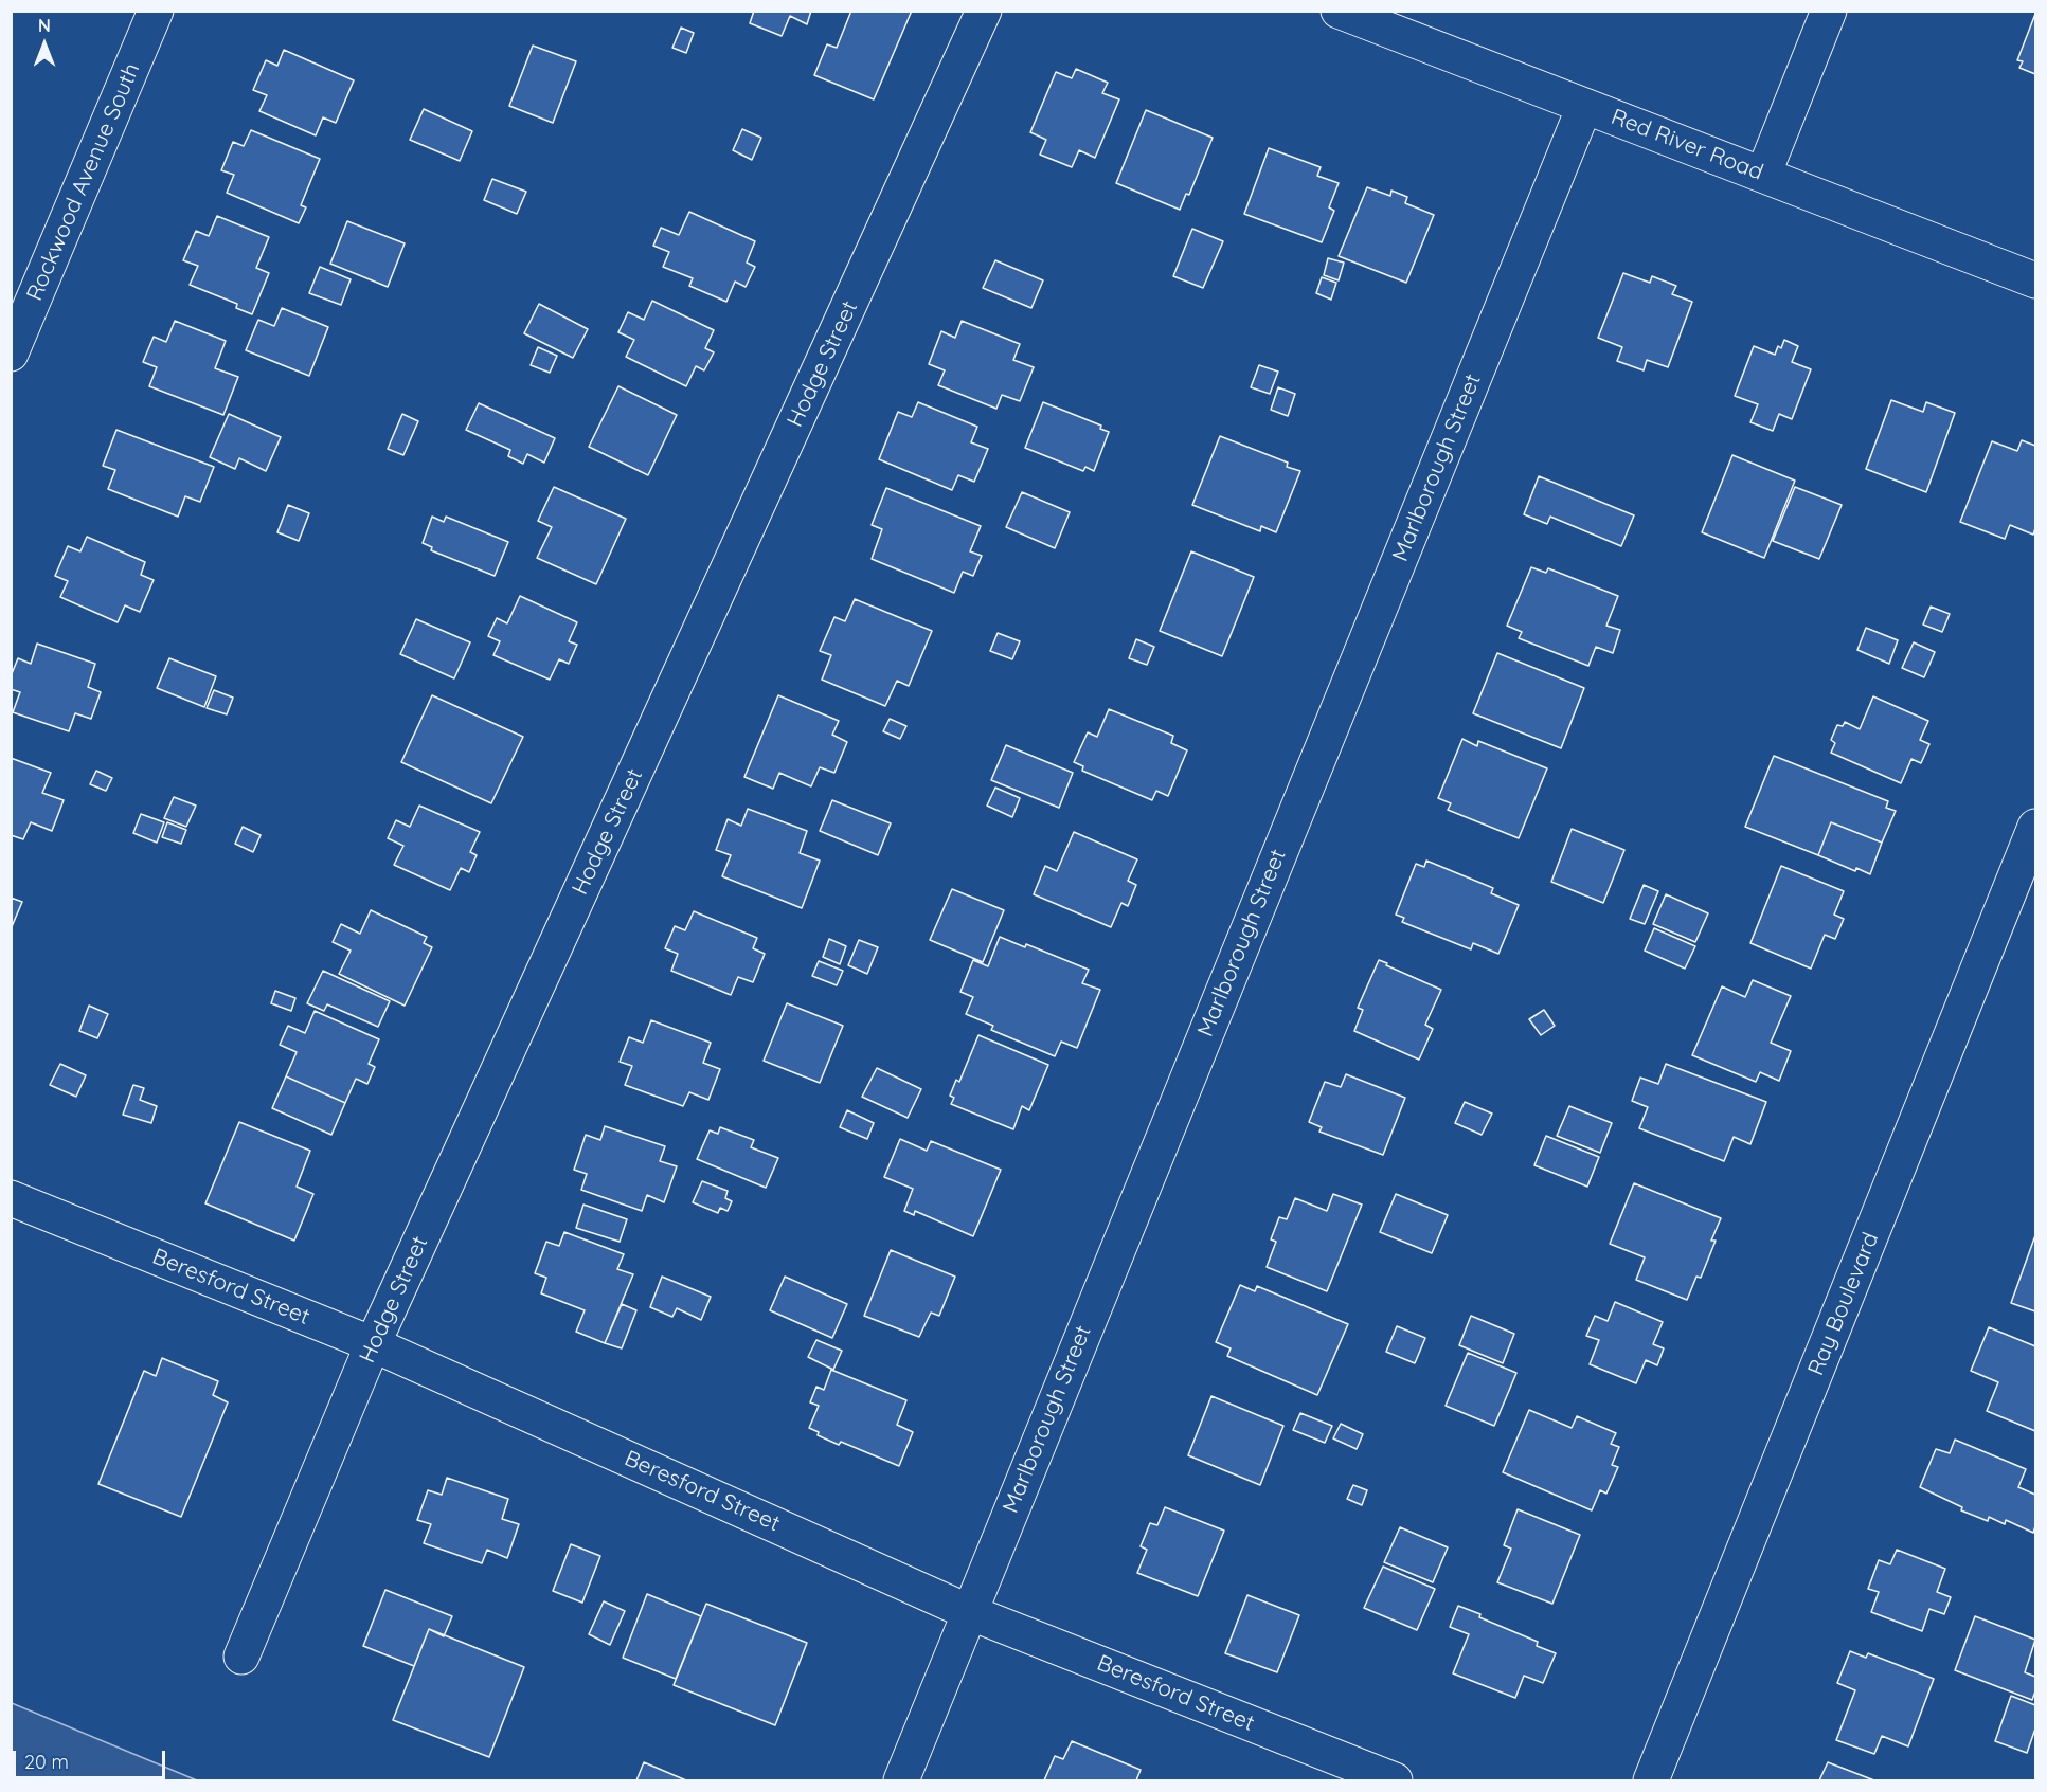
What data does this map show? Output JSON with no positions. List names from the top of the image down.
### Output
{
  "streets": {
    "street": [
      "Red River Road",
      "Rockwood Avenue South",
      "Hodge Street",
      "Marlborough Street",
      "Beresford Street",
      "Ray Boulevard"
    ]
  },
  "crossings": [
    ["Red River Road", "Marlborough Street"],
    ["Hodge Street", "Beresford Street"],
    ["Marlborough Street", "Beresford Street"]
  ],
  "scale_bar": "20 m",
  "north": "top"
}
